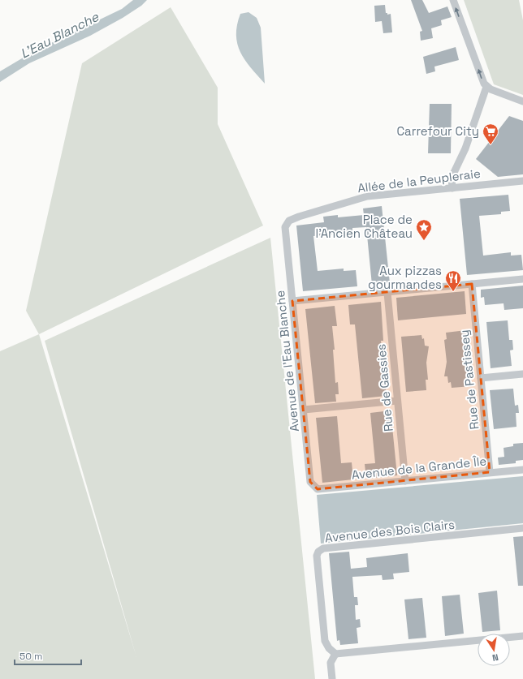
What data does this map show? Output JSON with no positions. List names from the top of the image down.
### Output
{
  "streets": {
    "street": [
      "Allée de la Peupleraie",
      "Avenue de l'Eau Blanche",
      "Rue de Pastissey",
      "Rue de Gassies",
      "Avenue de la Grande Île",
      "Avenue des Bois Clairs"
    ]
  },
  "crossings": [
    ["Allée de la Peupleraie", "Avenue de l'Eau Blanche"],
    ["Avenue de l'Eau Blanche", "Avenue de la Grande Île"],
    ["Rue de Pastissey", "Avenue de la Grande Île"],
    ["Rue de Gassies", "Avenue de la Grande Île"]
  ],
  "water": ["L'Eau Blanche"],
  "places": {
    "supermarket": ["Carrefour City"],
    "place": ["Place de l'Ancien Château"],
    "restaurant": ["Aux pizzas gourmandes"]
  },
  "scale_bar": "50 m",
  "north": "bottom"
}
